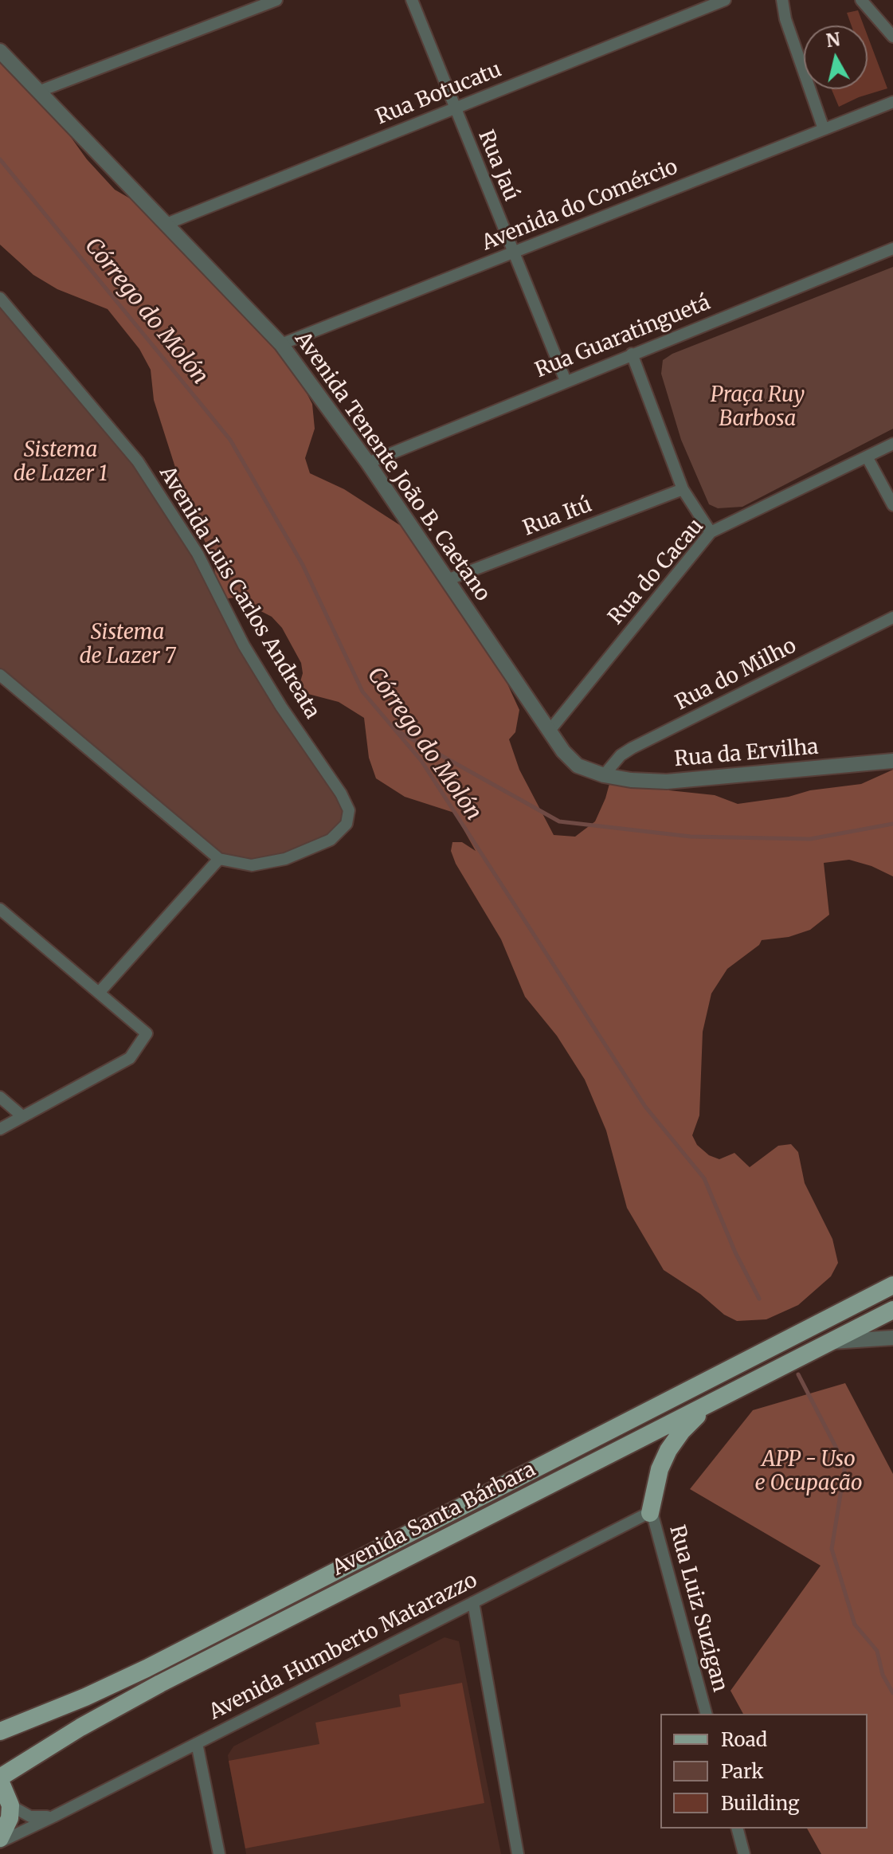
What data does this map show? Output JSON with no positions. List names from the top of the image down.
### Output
{
  "streets": {
    "main road": ["Avenida Santa Bárbara"],
    "street": [
      "Rua Botucatu",
      "Rua Jaú",
      "Avenida do Comércio",
      "Rua Guaratinguetá",
      "Avenida Tenente João B. Caetano",
      "Rua Itú",
      "Rua do Cacau",
      "Avenida Luis Carlos Andreata",
      "Rua do Milho",
      "Rua da Ervilha",
      "Rua Luiz Suzigan",
      "Avenida Humberto Matarazzo"
    ]
  },
  "crossings": [
    ["Rua Botucatu", "Rua Jaú"],
    ["Rua Botucatu", "Avenida Tenente João B. Caetano"],
    ["Rua Jaú", "Avenida do Comércio"],
    ["Rua Jaú", "Rua Guaratinguetá"],
    ["Avenida do Comércio", "Avenida Tenente João B. Caetano"],
    ["Rua Guaratinguetá", "Avenida Tenente João B. Caetano"],
    ["Avenida Tenente João B. Caetano", "Rua Itú"],
    ["Avenida Tenente João B. Caetano", "Rua do Cacau"],
    ["Avenida Tenente João B. Caetano", "Rua do Milho"],
    ["Avenida Tenente João B. Caetano", "Rua da Ervilha"],
    ["Rua do Milho", "Rua da Ervilha"],
    ["Rua Luiz Suzigan", "Avenida Humberto Matarazzo"]
  ],
  "water": ["Córrego do Molón"],
  "parks": [
    "Praça Ruy Barbosa",
    "Sistema de Lazer 1",
    "Sistema de Lazer 7",
    "APP - Uso e Ocupação"
  ],
  "legend": ["Road", "Park", "Building"],
  "north": "top"
}
